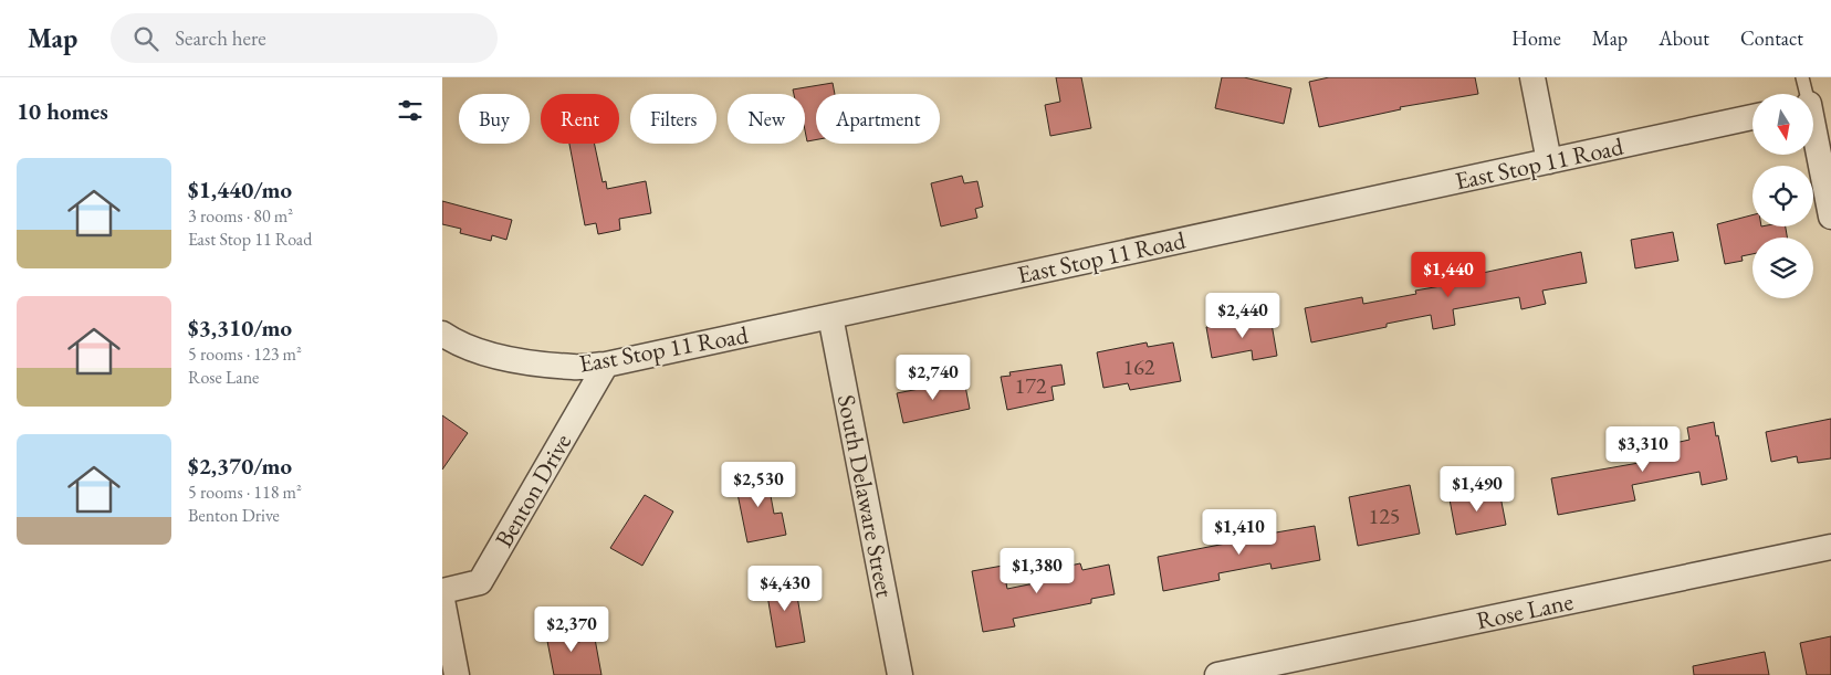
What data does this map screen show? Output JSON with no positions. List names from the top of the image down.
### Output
{
  "streets": {
    "street": [
      "East Stop 11 Road",
      "Benton Drive",
      "South Delaware Street",
      "Rose Lane"
    ]
  },
  "crossings": [
    ["East Stop 11 Road", "Benton Drive"],
    ["East Stop 11 Road", "South Delaware Street"]
  ],
  "house_numbers": ["162", "172", "125"],
  "north": "bottom",
  "page": {
    "header": "Map",
    "search": "Search here",
    "nav": [
      "Home",
      "Map",
      "About",
      "Contact"
    ],
    "heading": "10 homes",
    "chip": [
      "Buy",
      "Rent",
      "Filters",
      "New",
      "Apartment"
    ],
    "list": [
      {
        "name": "$1,440/mo",
        "note": "3 rooms · 80 m² · East Stop 11 Road"
      },
      {
        "name": "$3,310/mo",
        "note": "5 rooms · 123 m² · Rose Lane"
      },
      {
        "name": "$2,370/mo",
        "note": "5 rooms · 118 m² · Benton Drive"
      }
    ],
    "price": [
      "$1,440",
      "$2,440",
      "$2,740",
      "$3,310",
      "$2,530",
      "$1,490",
      "$1,410",
      "$1,380",
      "$4,430",
      "$2,370"
    ]
  }
}
